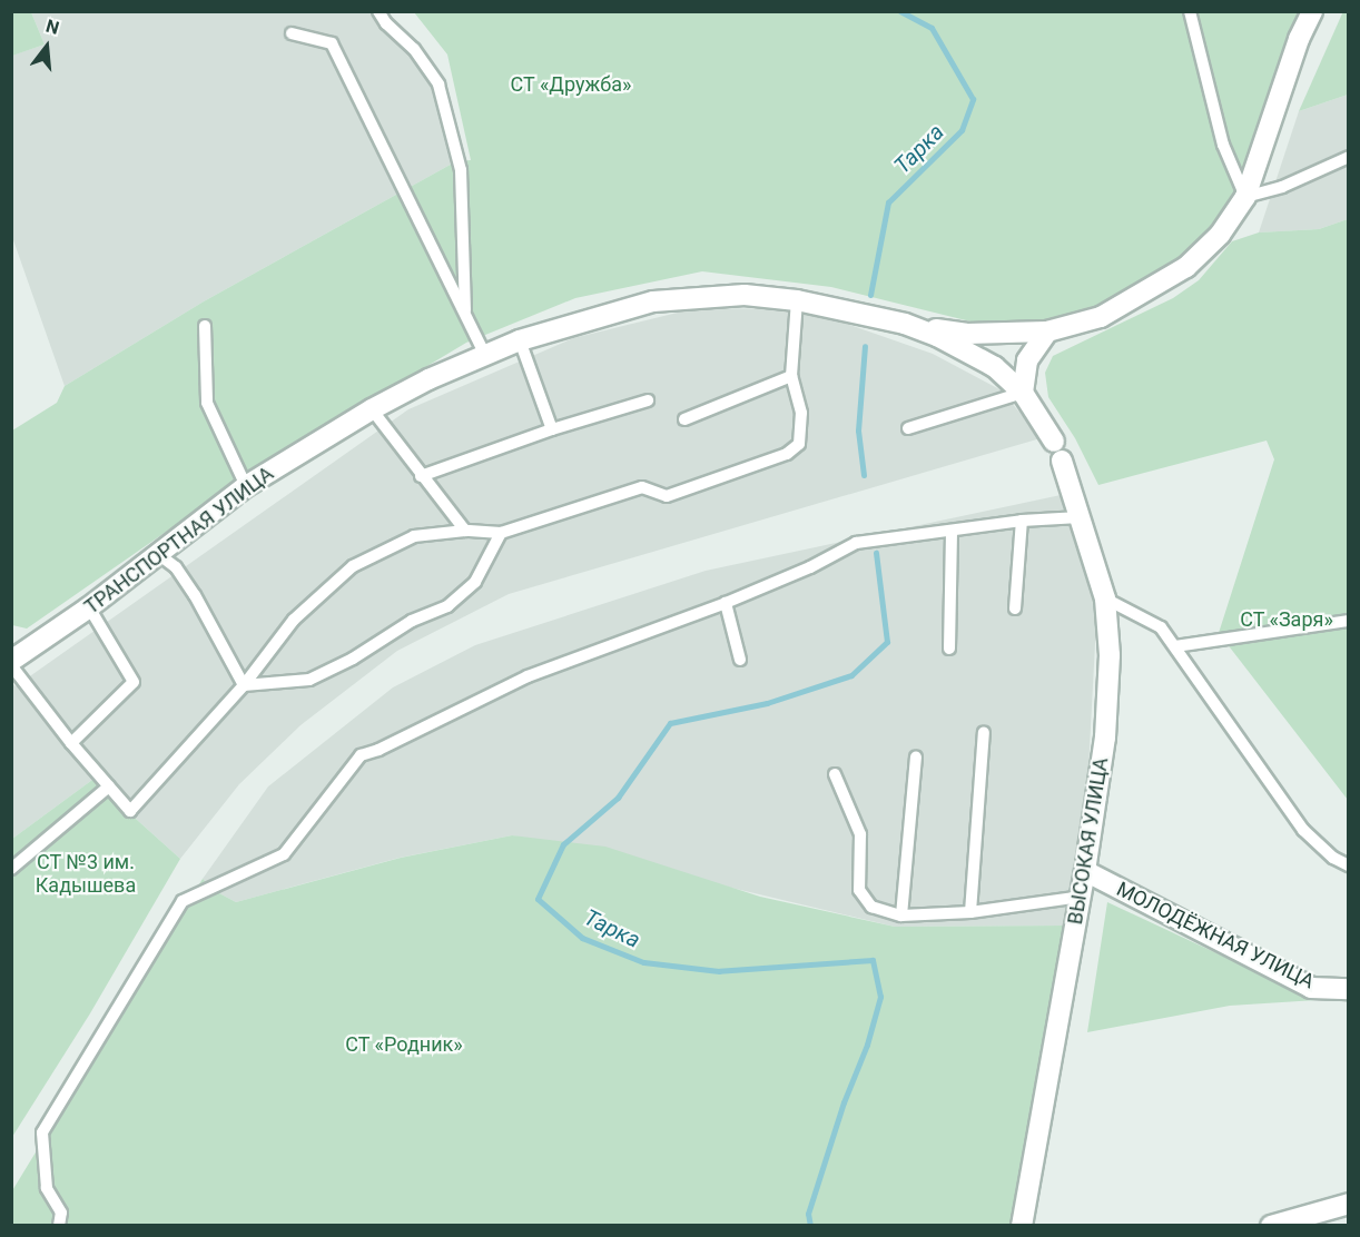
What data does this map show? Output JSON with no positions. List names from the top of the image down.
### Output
{
  "streets": {
    "street": ["ТРАНСПОРТНАЯ УЛИЦА", "ВЫСОКАЯ УЛИЦА", "МОЛОДЁЖНАЯ УЛИЦА"]
  },
  "crossings": [
    ["ТРАНСПОРТНАЯ УЛИЦА", "ВЫСОКАЯ УЛИЦА"],
    ["ВЫСОКАЯ УЛИЦА", "МОЛОДЁЖНАЯ УЛИЦА"]
  ],
  "water": ["Тарка"],
  "parks": [
    "СТ «Дружба»",
    "СТ «Заря»",
    "СТ №3 им. Кадышева",
    "СТ «Родник»"
  ],
  "north": "top"
}
